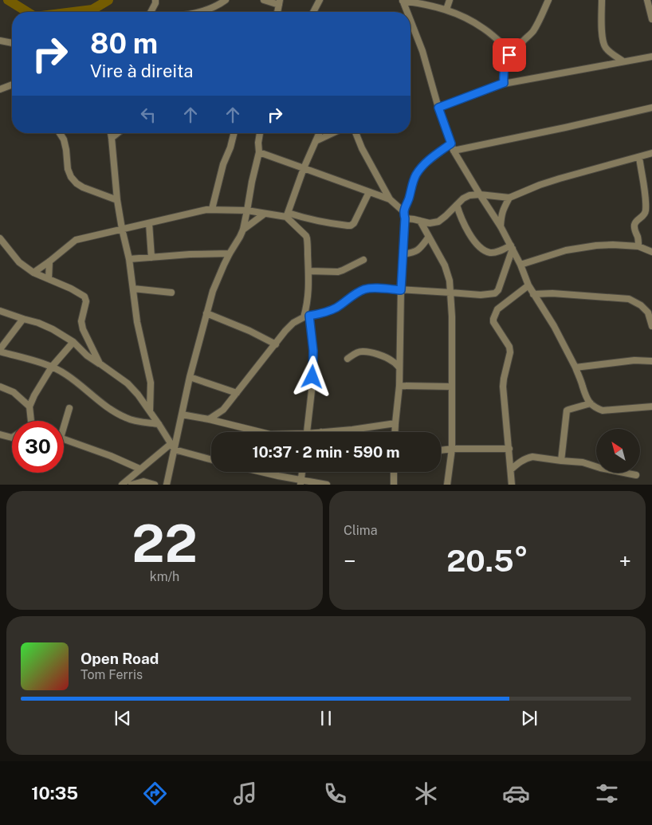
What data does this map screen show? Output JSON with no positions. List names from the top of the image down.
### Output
{
  "north": "top left",
  "page": {
    "turn": ["80 m", "Vire à direita"],
    "limit": "30",
    "trip": "10:37 · 2 min · 590 m",
    "tile": [
      ["22", "km/h"],
      "Clima"
    ],
    "heat": ["−", "20.5°", "+"],
    "song": ["Open Road", "Tom Ferris"],
    "tabs": "10:35"
  }
}
